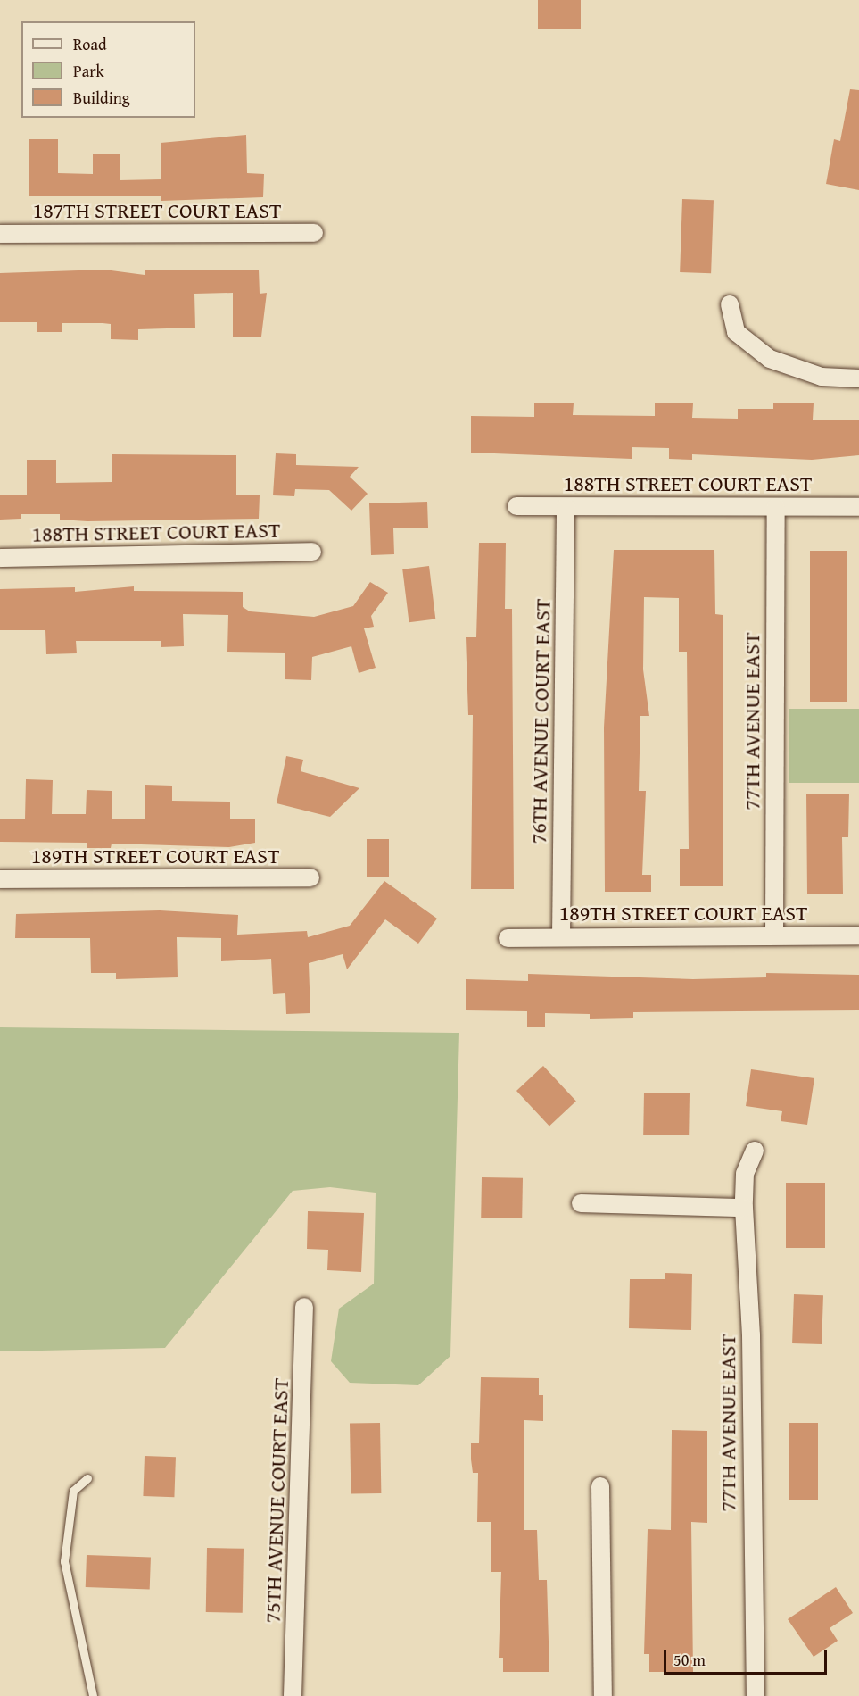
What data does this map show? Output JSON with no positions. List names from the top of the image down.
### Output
{
  "streets": {
    "street": [
      "187TH STREET COURT EAST",
      "188TH STREET COURT EAST",
      "76TH AVENUE COURT EAST",
      "77TH AVENUE EAST",
      "189TH STREET COURT EAST",
      "75TH AVENUE COURT EAST"
    ]
  },
  "crossings": [
    ["188TH STREET COURT EAST", "76TH AVENUE COURT EAST"],
    ["188TH STREET COURT EAST", "77TH AVENUE EAST"],
    ["76TH AVENUE COURT EAST", "189TH STREET COURT EAST"],
    ["77TH AVENUE EAST", "189TH STREET COURT EAST"]
  ],
  "legend": ["Road", "Park", "Building"],
  "scale_bar": "50 m"
}
